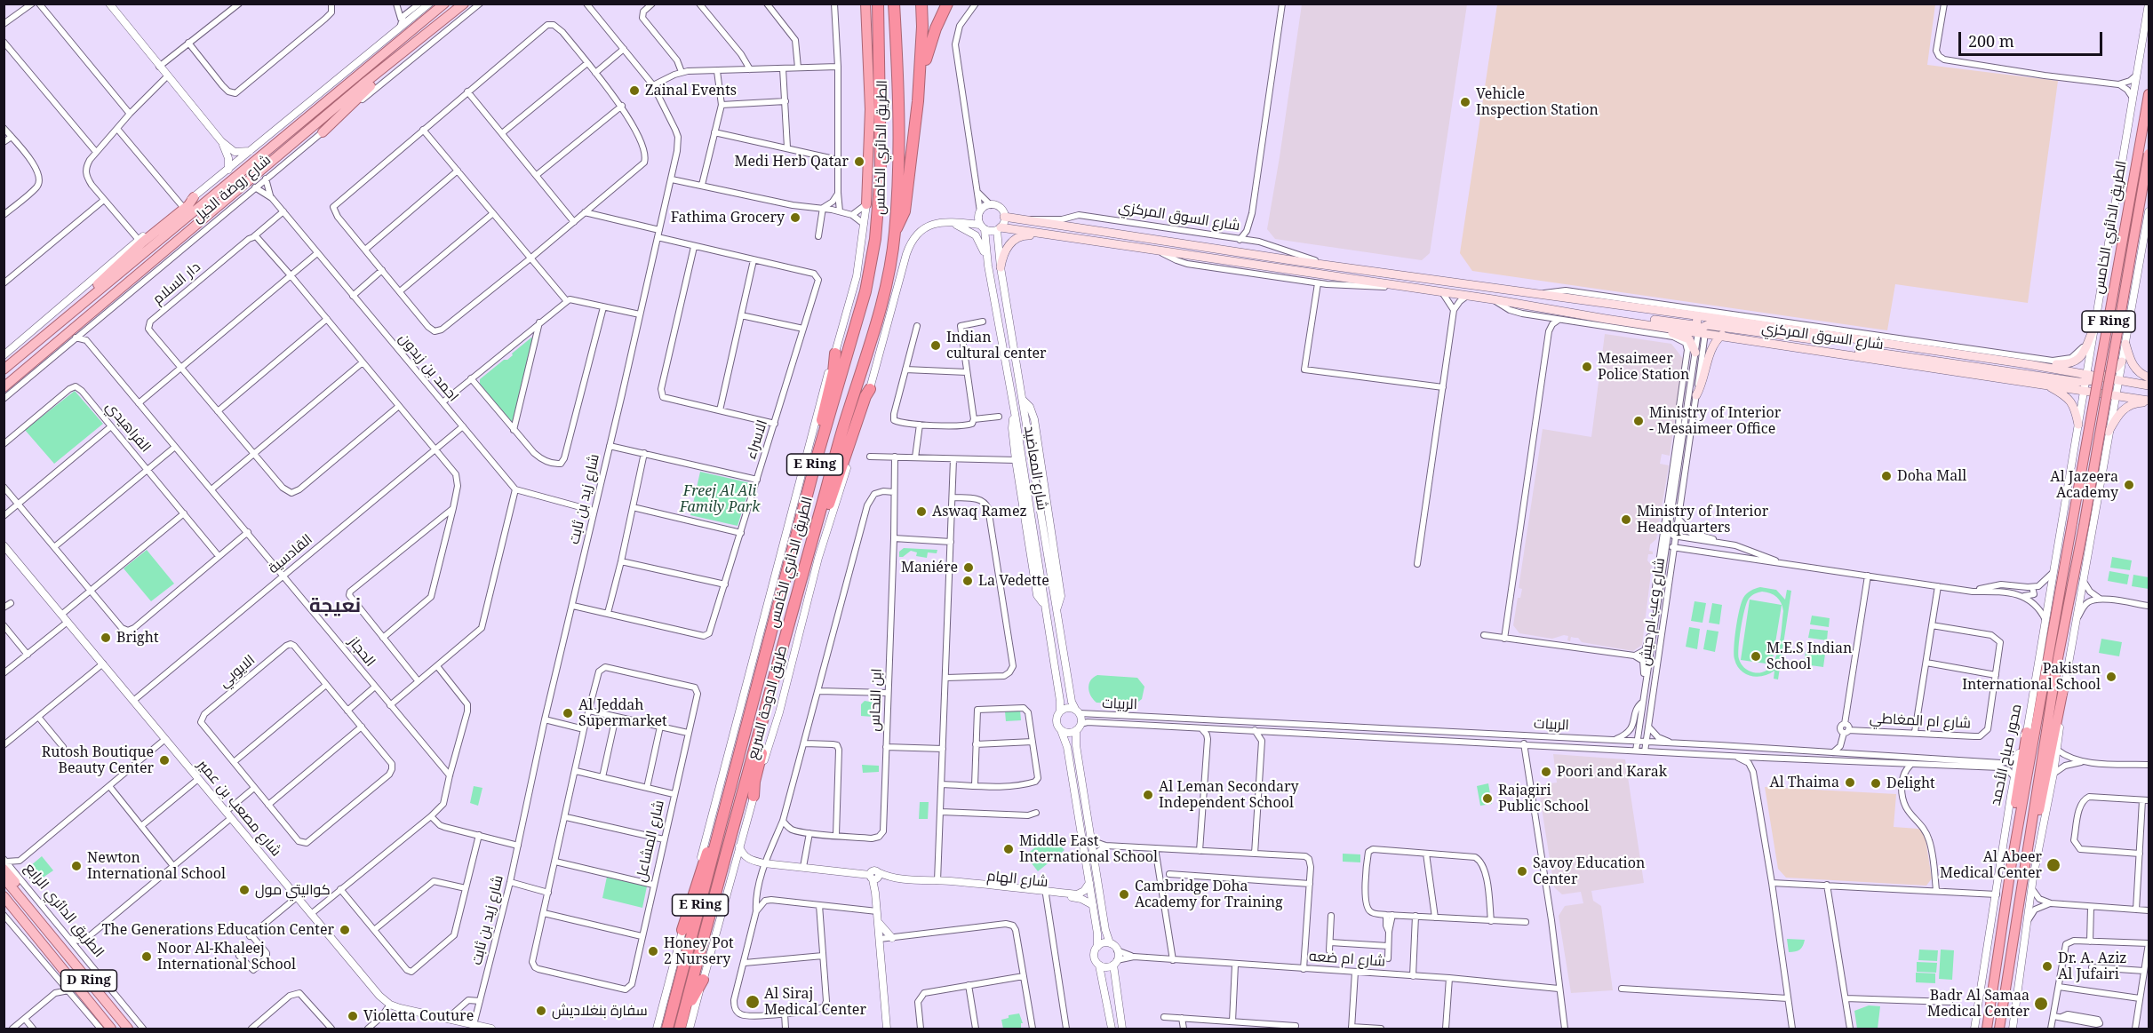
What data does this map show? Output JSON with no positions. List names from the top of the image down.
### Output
{
  "streets": {
    "highway": [
      "الطريق الدائري الخامس",
      "F Ring",
      "E Ring",
      "محور صباح الأحمد"
    ],
    "main road": [
      "شارع روضة الخيل",
      "شارع السوق المركزي",
      "الطريق الدائري الرابع",
      "D Ring"
    ],
    "street": [
      "دار السلام",
      "احمد بن زيدون",
      "الفراهيدي",
      "الاسراء",
      "شارع المعاضيد",
      "شارع زيد بن ثابت",
      "القادسية",
      "شارع وعب ام حيش",
      "الحجاز",
      "الايوبي",
      "ابن النحاس",
      "طريق الدوحة السريع",
      "الربيات",
      "شارع ام المغاطي",
      "شارع مصعب بن عمير",
      "شارع المشاعل",
      "شارع الهام",
      "شارع ام ضعه"
    ]
  },
  "crossings": [
    ["الطريق الدائري الخامس", "شارع السوق المركزي"],
    ["الطريق الدائري الخامس", "محور صباح الأحمد"],
    ["شارع روضة الخيل", "احمد بن زيدون"],
    ["شارع السوق المركزي", "شارع المعاضيد"],
    ["شارع السوق المركزي", "شارع وعب ام حيش"],
    ["شارع السوق المركزي", "طريق الدوحة السريع"],
    ["احمد بن زيدون", "القادسية"],
    ["الاسراء", "شارع زيد بن ثابت"],
    ["شارع المعاضيد", "طريق الدوحة السريع"],
    ["شارع المعاضيد", "الربيات"],
    ["شارع زيد بن ثابت", "شارع مصعب بن عمير"],
    ["القادسية", "الحجاز"],
    ["القادسية", "شارع مصعب بن عمير"],
    ["شارع وعب ام حيش", "الربيات"],
    ["الربيات", "محور صباح الأحمد"]
  ],
  "districts": ["نعيجة"],
  "parks": ["Freej Al Ali Family Park"],
  "places": [
    "Zainal Events",
    "Vehicle Inspection Station",
    "Medi Herb Qatar",
    "Fathima Grocery",
    "Indian cultural center",
    "Mesaimeer Police Station",
    "Ministry of Interior - Mesaimeer Office",
    "Doha Mall",
    "Al Jazeera Academy",
    "Aswaq Ramez",
    "Ministry of Interior Headquarters",
    "Maniére",
    "La Vedette",
    "Bright",
    "M.E.S Indian School",
    "Pakistan International School",
    "Al Jeddah Supermarket",
    "Rutosh Boutique Beauty Center",
    "Poori and Karak",
    "Al Thaima",
    "Delight",
    "Al Leman Secondary Independent School",
    "Rajagiri Public School",
    "Middle East International School",
    "Al Abeer Medical Center",
    "Newton International School",
    "Savoy Education Center",
    "كواليتي مول",
    "Cambridge Doha Academy for Training",
    "The Generations Education Center",
    "Honey Pot 2 Nursery",
    "Noor Al-Khaleej International School",
    "Dr. A. Aziz Al Jufairi",
    "Al Siraj Medical Center",
    "Badr Al Samaa Medical Center",
    "سفارة بنغلاديش",
    "Violetta Couture"
  ],
  "scale_bar": "200 m"
}
